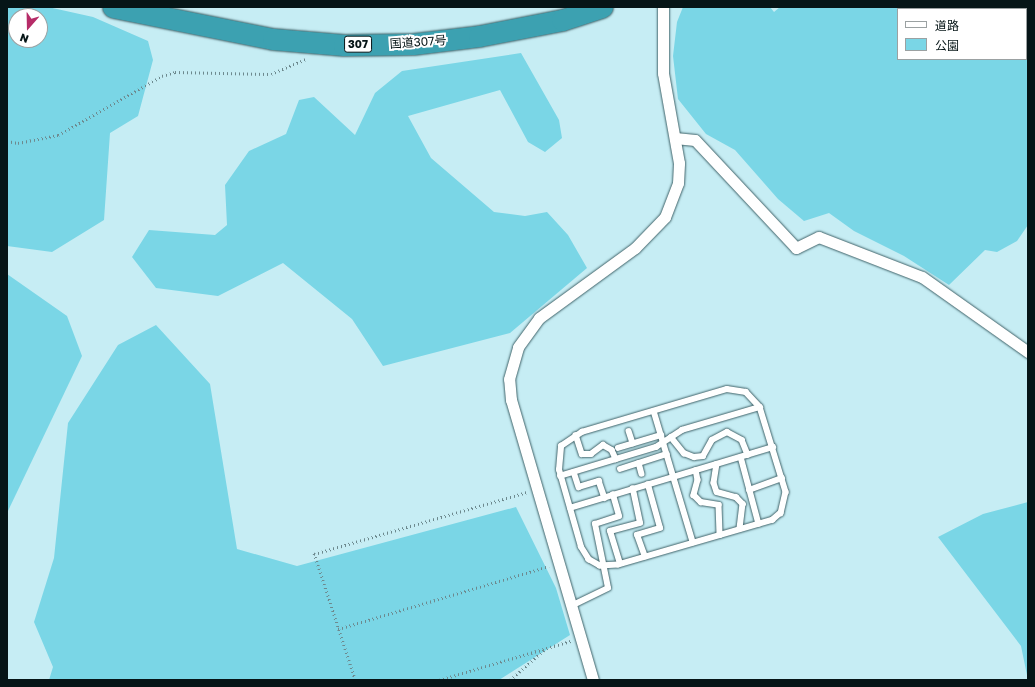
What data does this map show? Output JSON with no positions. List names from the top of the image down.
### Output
{
  "streets": {
    "highway": ["国道307号", "307"]
  },
  "legend": ["道路", "公園"],
  "north": "bottom"
}
